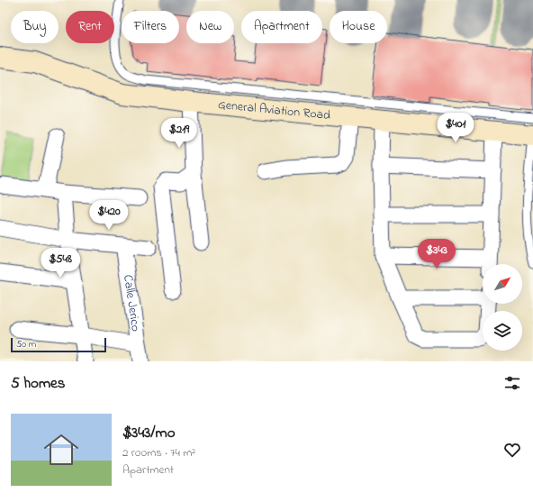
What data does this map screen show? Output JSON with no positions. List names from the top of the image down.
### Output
{
  "streets": {
    "main road": ["General Aviation Road"],
    "street": ["Calle Jerico"]
  },
  "scale_bar": "50 m",
  "north": "top right",
  "page": {
    "chip": [
      "Buy",
      "Rent",
      "Filters",
      "New",
      "Apartment",
      "House"
    ],
    "price": [
      "$401",
      "$219",
      "$420",
      "$343",
      "$548"
    ],
    "scale": "50 m",
    "heading": "5 homes",
    "list": [
      {
        "name": "$343/mo",
        "note": "2 rooms · 74 m² · Apartment"
      }
    ]
  }
}
